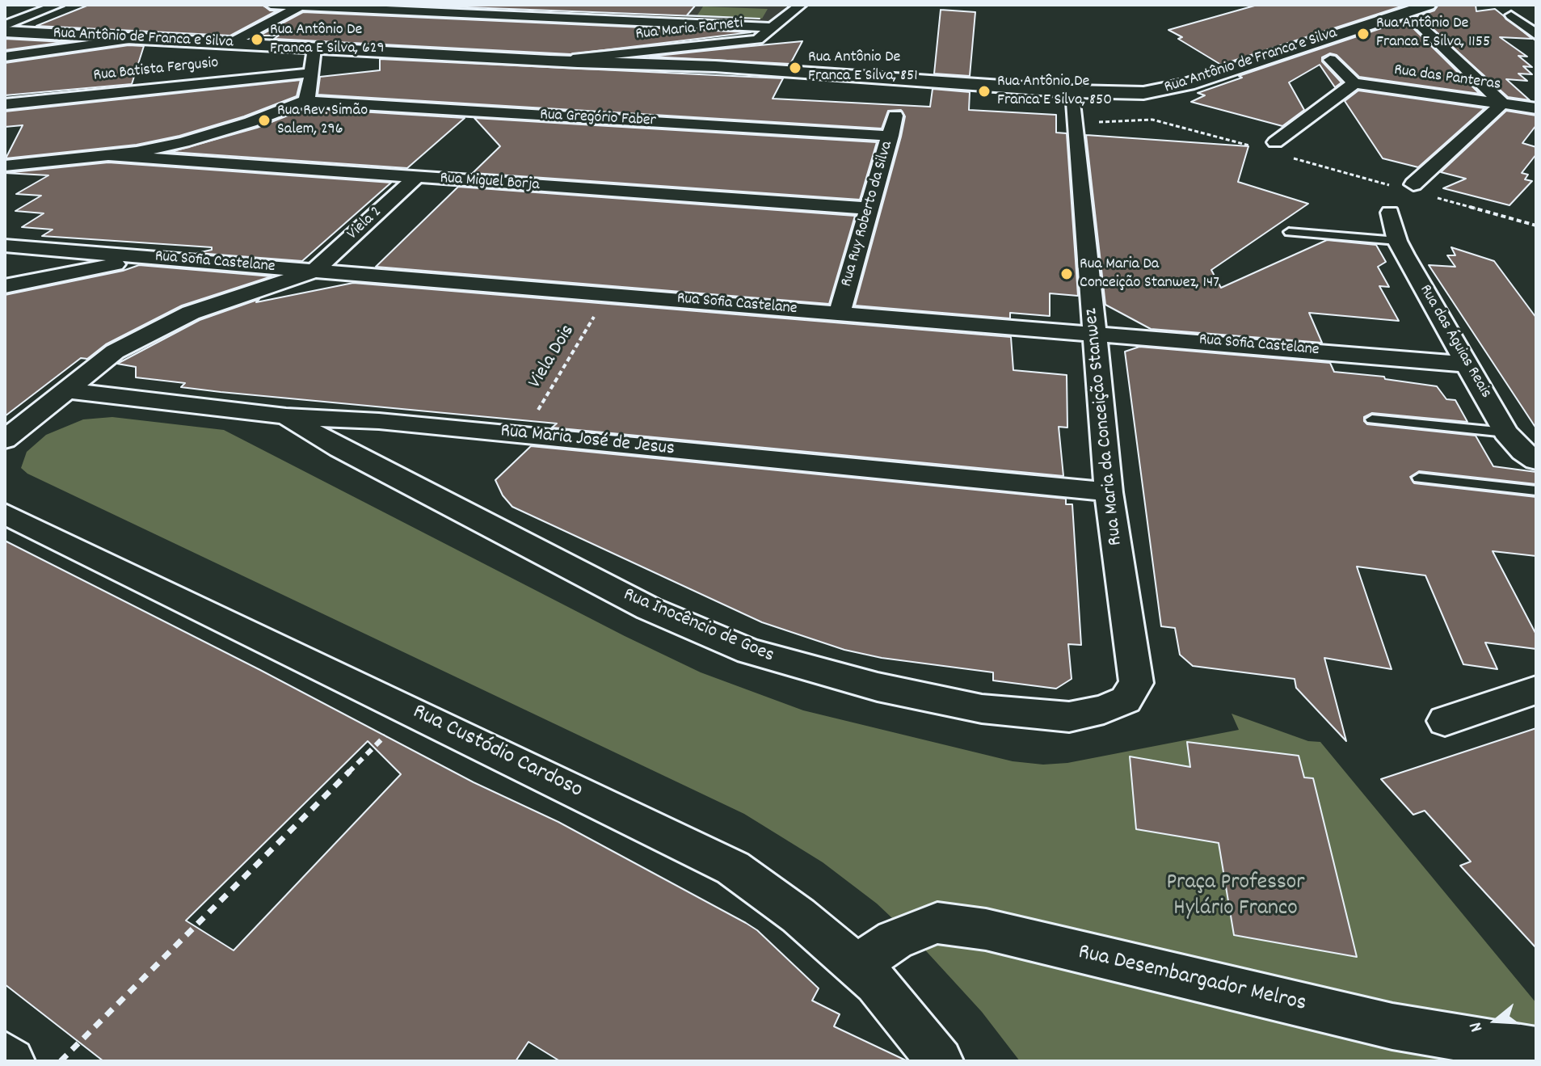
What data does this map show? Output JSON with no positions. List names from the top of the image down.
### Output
{
  "streets": {
    "main road": ["Rua Antônio de Franca e Silva"],
    "street": [
      "Rua Maria Farneti",
      "Rua Batista Fergusio",
      "Rua das Panteras",
      "Rua Gregório Faber",
      "Rua Miguel Borja",
      "Rua Ruy Roberto da Silva",
      "Viela 2",
      "Rua Sofia Castelane",
      "Rua das Águias Reais",
      "Rua Maria da Conceição Stanwez",
      "Rua Maria José de Jesus",
      "Rua Inocêncio de Goes",
      "Rua Custódio Cardoso",
      "Rua Desembargador Melros"
    ],
    "path": ["Viela Dois"]
  },
  "crossings": [
    ["Rua Maria Farneti", "Rua Antônio de Franca e Silva"],
    ["Rua Antônio de Franca e Silva", "Rua Maria da Conceição Stanwez"],
    ["Rua Gregório Faber", "Rua Ruy Roberto da Silva"],
    ["Rua Miguel Borja", "Rua Ruy Roberto da Silva"],
    ["Rua Miguel Borja", "Viela 2"],
    ["Rua Ruy Roberto da Silva", "Rua Sofia Castelane"],
    ["Viela 2", "Rua Sofia Castelane"],
    ["Rua Sofia Castelane", "Rua das Águias Reais"],
    ["Rua Sofia Castelane", "Viela Dois"],
    ["Rua Sofia Castelane", "Rua Maria da Conceição Stanwez"],
    ["Viela Dois", "Rua Maria José de Jesus"],
    ["Rua Maria da Conceição Stanwez", "Rua Maria José de Jesus"],
    ["Rua Maria da Conceição Stanwez", "Rua Inocêncio de Goes"],
    ["Rua Maria José de Jesus", "Rua Inocêncio de Goes"],
    ["Rua Custódio Cardoso", "Rua Desembargador Melros"]
  ],
  "parks": ["Praça Professor Hylário Franco"],
  "places": [
    "Rua Antônio De Franca E Silva, 1155",
    "Rua Antônio De Franca E Silva, 629",
    "Rua Antônio De Franca E Silva, 851",
    "Rua Antônio De Franca E Silva, 850",
    "Rua Rev. Simão Salem, 296",
    "Rua Maria Da Conceição Stanwez, 147"
  ],
  "north": "left"
}
